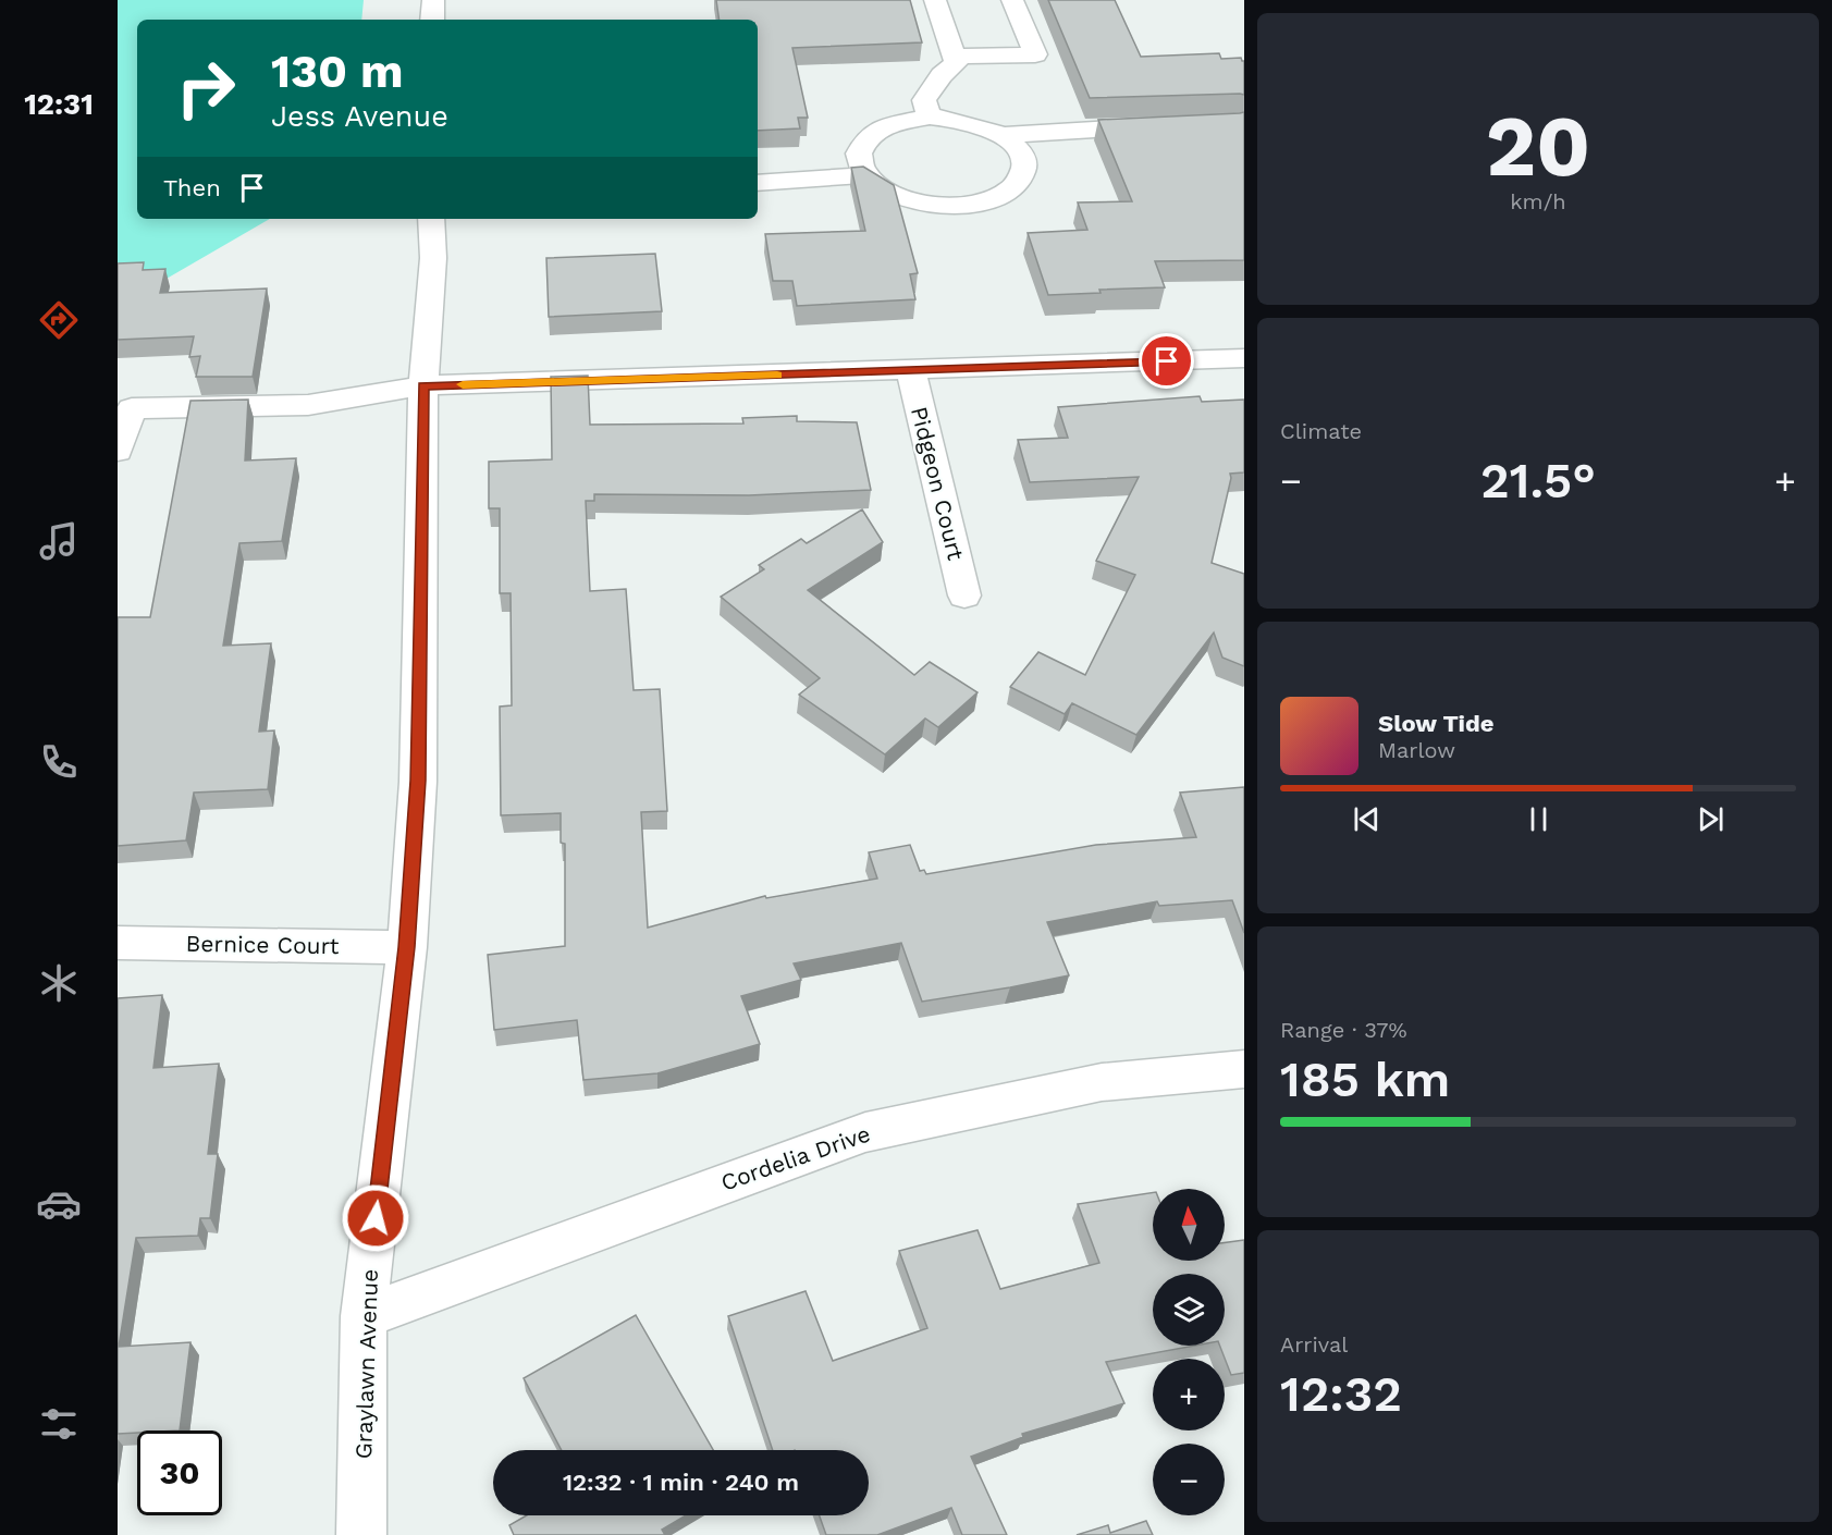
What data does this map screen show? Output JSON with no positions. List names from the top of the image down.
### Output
{
  "streets": {
    "street": [
      "Pidgeon Court",
      "Bernice Court",
      "Cordelia Drive",
      "Graylawn Avenue"
    ]
  },
  "crossings": [
    ["Bernice Court", "Graylawn Avenue"],
    ["Cordelia Drive", "Graylawn Avenue"]
  ],
  "north": "top",
  "page": {
    "tabs": "12:31",
    "tile": [
      ["20", "km/h"],
      "Climate",
      ["Range · 37%", "185 km"],
      ["Arrival", "12:32"]
    ],
    "turn": ["130 m", "Jess Avenue"],
    "then": "Then",
    "heat": ["−", "21.5°", "+"],
    "song": ["Slow Tide", "Marlow"],
    "map_buttons": ["+", "−"],
    "limit": "30",
    "trip": "12:32 · 1 min · 240 m"
  }
}
